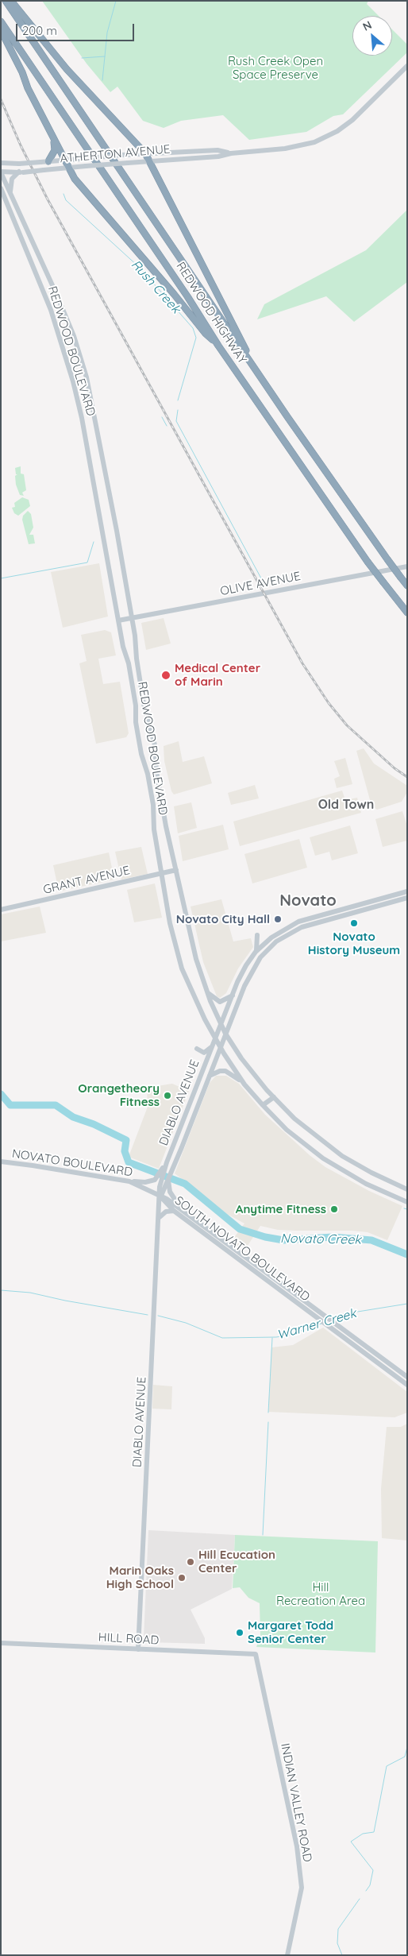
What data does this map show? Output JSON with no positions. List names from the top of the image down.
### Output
{
  "streets": {
    "highway": ["REDWOOD HIGHWAY"],
    "main road": [
      "ATHERTON AVENUE",
      "REDWOOD BOULEVARD",
      "OLIVE AVENUE",
      "GRANT AVENUE",
      "DIABLO AVENUE",
      "NOVATO BOULEVARD",
      "SOUTH NOVATO BOULEVARD",
      "HILL ROAD",
      "INDIAN VALLEY ROAD"
    ]
  },
  "crossings": [
    ["ATHERTON AVENUE", "REDWOOD BOULEVARD"],
    ["REDWOOD BOULEVARD", "OLIVE AVENUE"],
    ["REDWOOD BOULEVARD", "GRANT AVENUE"],
    ["REDWOOD BOULEVARD", "DIABLO AVENUE"],
    ["DIABLO AVENUE", "NOVATO BOULEVARD"],
    ["DIABLO AVENUE", "SOUTH NOVATO BOULEVARD"],
    ["DIABLO AVENUE", "HILL ROAD"],
    ["NOVATO BOULEVARD", "SOUTH NOVATO BOULEVARD"],
    ["HILL ROAD", "INDIAN VALLEY ROAD"]
  ],
  "districts": ["Old Town", "Novato"],
  "water": ["Rush Creek", "Novato Creek", "Warner Creek"],
  "parks": ["Rush Creek Open Space Preserve", "Hill Recreation Area"],
  "places": [
    "Medical Center of Marin",
    "Novato City Hall",
    "Novato History Museum",
    "Orangetheory Fitness",
    "Anytime Fitness",
    "Hill Ecucation Center",
    "Marin Oaks High School",
    "Margaret Todd Senior Center"
  ],
  "scale_bar": "200 m",
  "north": "top left"
}
